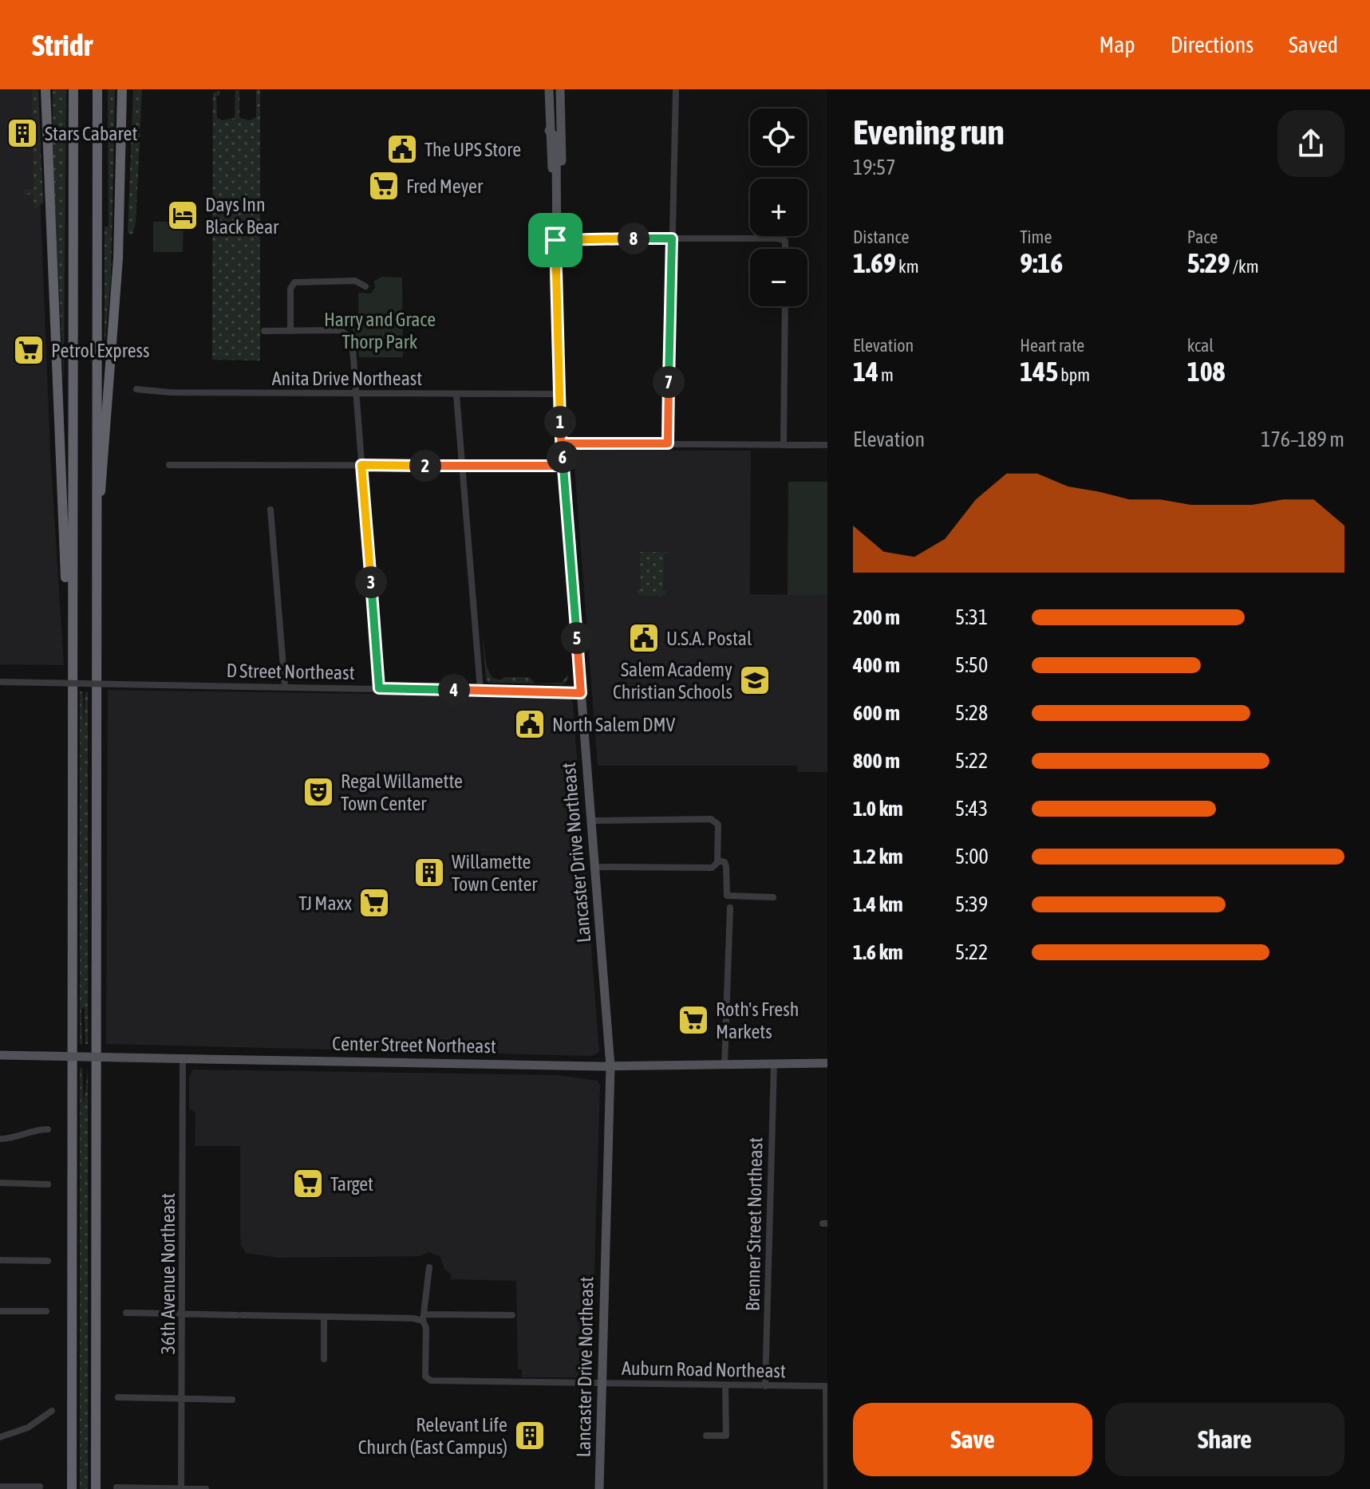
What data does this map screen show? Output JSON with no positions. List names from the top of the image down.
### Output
{
  "streets": {
    "main road": ["Lancaster Drive Northeast", "Center Street Northeast"],
    "street": [
      "Anita Drive Northeast",
      "D Street Northeast",
      "Brenner Street Northeast",
      "36th Avenue Northeast",
      "Auburn Road Northeast"
    ]
  },
  "crossings": [
    ["Anita Drive Northeast", "Lancaster Drive Northeast"],
    ["D Street Northeast", "Lancaster Drive Northeast"],
    ["Lancaster Drive Northeast", "Center Street Northeast"],
    ["Lancaster Drive Northeast", "Auburn Road Northeast"],
    ["Center Street Northeast", "Brenner Street Northeast"],
    ["Center Street Northeast", "36th Avenue Northeast"],
    ["Brenner Street Northeast", "Auburn Road Northeast"]
  ],
  "parks": ["Harry and Grace Thorp Park"],
  "places": {
    "building": ["Stars Cabaret", "Willamette Town Center", "Relevant Life Church (East Campus)"],
    "public building": ["The UPS Store", "U.S.A. Postal", "North Salem DMV"],
    "supermarket": [
      "Fred Meyer",
      "Petrol Express",
      "TJ Maxx",
      "Roth's Fresh Markets",
      "Target"
    ],
    "hotel": ["Days Inn Black Bear"],
    "school or university": ["Salem Academy Christian Schools"],
    "theatre": ["Regal Willamette Town Center"]
  },
  "page": {
    "header": "Stridr",
    "nav": ["Map", "Directions", "Saved"],
    "heading": ["Evening run", "19:57"],
    "map_buttons": ["+", "−"],
    "stats": [
      ["Distance", "1.69 km"],
      ["Time", "9:16"],
      ["Pace", "5:29 /km"],
      ["Elevation", "14 m"],
      ["Heart rate", "145 bpm"],
      ["kcal", "108"]
    ],
    "pins": [
      "8",
      "7",
      "1",
      "6",
      "2",
      "3",
      "5",
      "4"
    ],
    "chart": ["Elevation", "176–189 m"],
    "list": [
      {
        "name": "200 m",
        "note": "5:31"
      },
      {
        "name": "400 m",
        "note": "5:50"
      },
      {
        "name": "600 m",
        "note": "5:28"
      },
      {
        "name": "800 m",
        "note": "5:22"
      },
      {
        "name": "1.0 km",
        "note": "5:43"
      },
      {
        "name": "1.2 km",
        "note": "5:00"
      },
      {
        "name": "1.4 km",
        "note": "5:39"
      },
      {
        "name": "1.6 km",
        "note": "5:22"
      }
    ],
    "buttons": ["Save", "Share"]
  }
}
